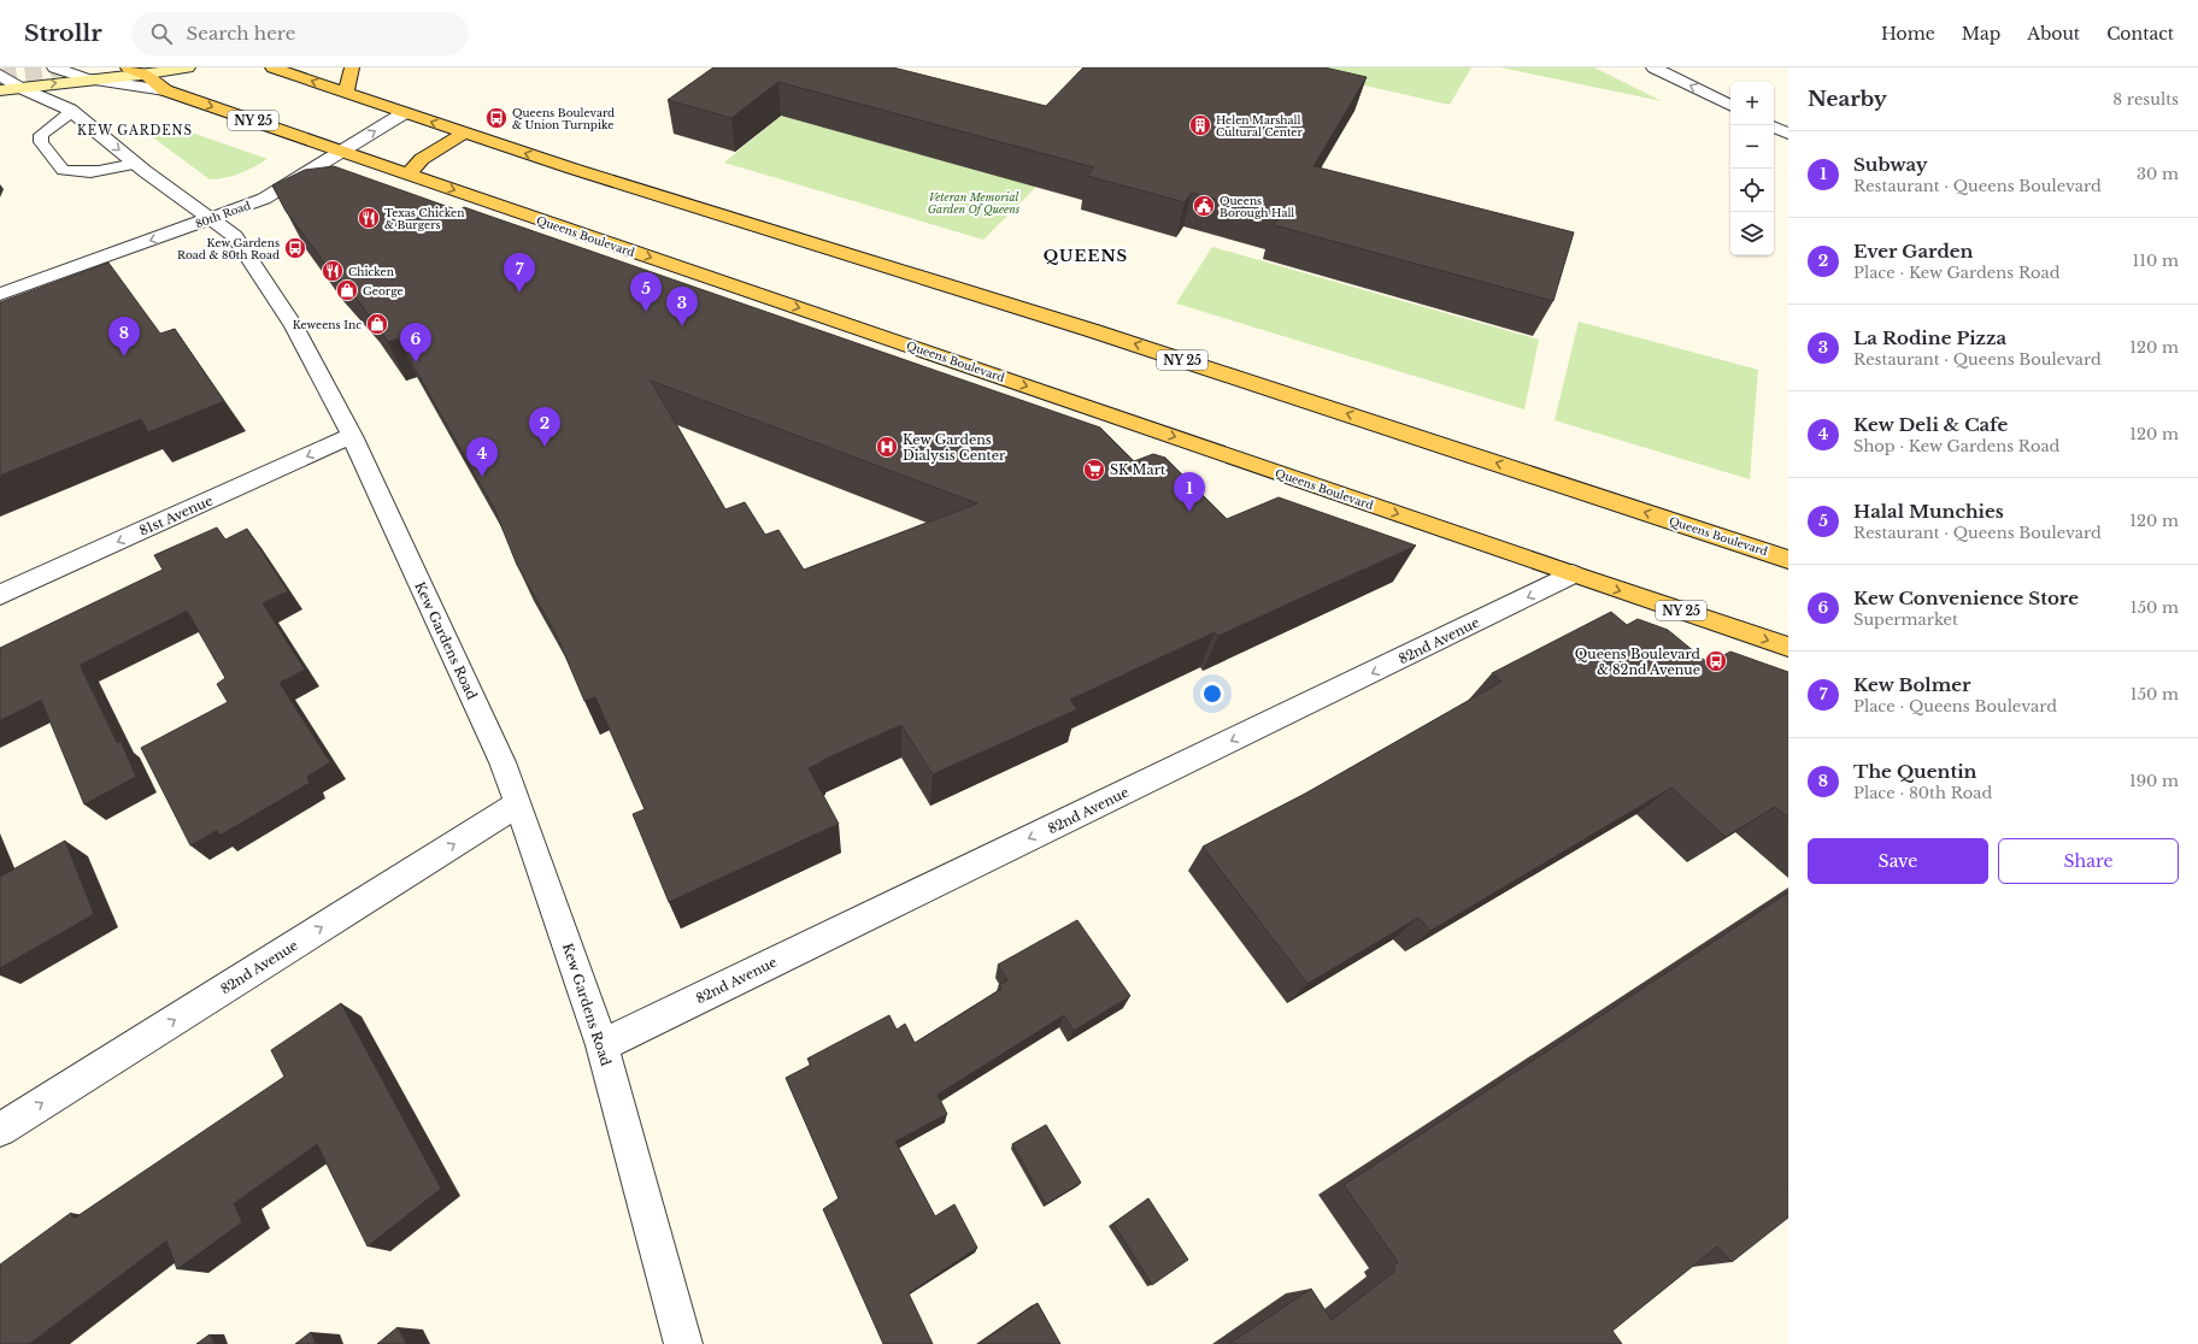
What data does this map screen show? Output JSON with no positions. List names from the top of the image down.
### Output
{
  "streets": {
    "main road": ["NY 25", "Queens Boulevard"],
    "street": [
      "80th Road",
      "81st Avenue",
      "Kew Gardens Road",
      "82nd Avenue"
    ]
  },
  "crossings": [
    ["80th Road", "Queens Boulevard"],
    ["80th Road", "Kew Gardens Road"],
    ["Queens Boulevard", "82nd Avenue"],
    ["81st Avenue", "Kew Gardens Road"],
    ["Kew Gardens Road", "82nd Avenue"]
  ],
  "one_way": ["81st Avenue"],
  "districts": ["KEW GARDENS", "QUEENS"],
  "parks": ["Veteran Memorial Garden Of Queens"],
  "places": {
    "bus stop": ["Queens Boulevard & Union Turnpike", "Kew Gardens Road & 80th Road", "Queens Boulevard & 82nd Avenue"],
    "building": ["Helen Marshall Cultural Center"],
    "public building": ["Queens Borough Hall"],
    "restaurant": ["Texas Chicken & Burgers", "Chicken"],
    "shop": ["George", "Keweens Inc"],
    "hospital": ["Kew Gardens Dialysis Center"],
    "supermarket": ["SK Mart"]
  },
  "page": {
    "header": "Strollr",
    "search": "Search here",
    "nav": [
      "Home",
      "Map",
      "About",
      "Contact"
    ],
    "heading": ["Nearby", "8 results"],
    "map_buttons": ["+", "−"],
    "list": [
      {
        "mark": "1",
        "name": "Subway",
        "note": "Restaurant · Queens Boulevard",
        "value": "30 m"
      },
      {
        "mark": "2",
        "name": "Ever Garden",
        "note": "Place · Kew Gardens Road",
        "value": "110 m"
      },
      {
        "mark": "3",
        "name": "La Rodine Pizza",
        "note": "Restaurant · Queens Boulevard",
        "value": "120 m"
      },
      {
        "mark": "4",
        "name": "Kew Deli & Cafe",
        "note": "Shop · Kew Gardens Road",
        "value": "120 m"
      },
      {
        "mark": "5",
        "name": "Halal Munchies",
        "note": "Restaurant · Queens Boulevard",
        "value": "120 m"
      },
      {
        "mark": "6",
        "name": "Kew Convenience Store",
        "note": "Supermarket",
        "value": "150 m"
      },
      {
        "mark": "7",
        "name": "Kew Bolmer",
        "note": "Place · Queens Boulevard",
        "value": "150 m"
      },
      {
        "mark": "8",
        "name": "The Quentin",
        "note": "Place · 80th Road",
        "value": "190 m"
      }
    ],
    "pins": [
      "7",
      "5",
      "3",
      "8",
      "6",
      "2",
      "4",
      "1"
    ],
    "buttons": ["Save", "Share"]
  }
}
